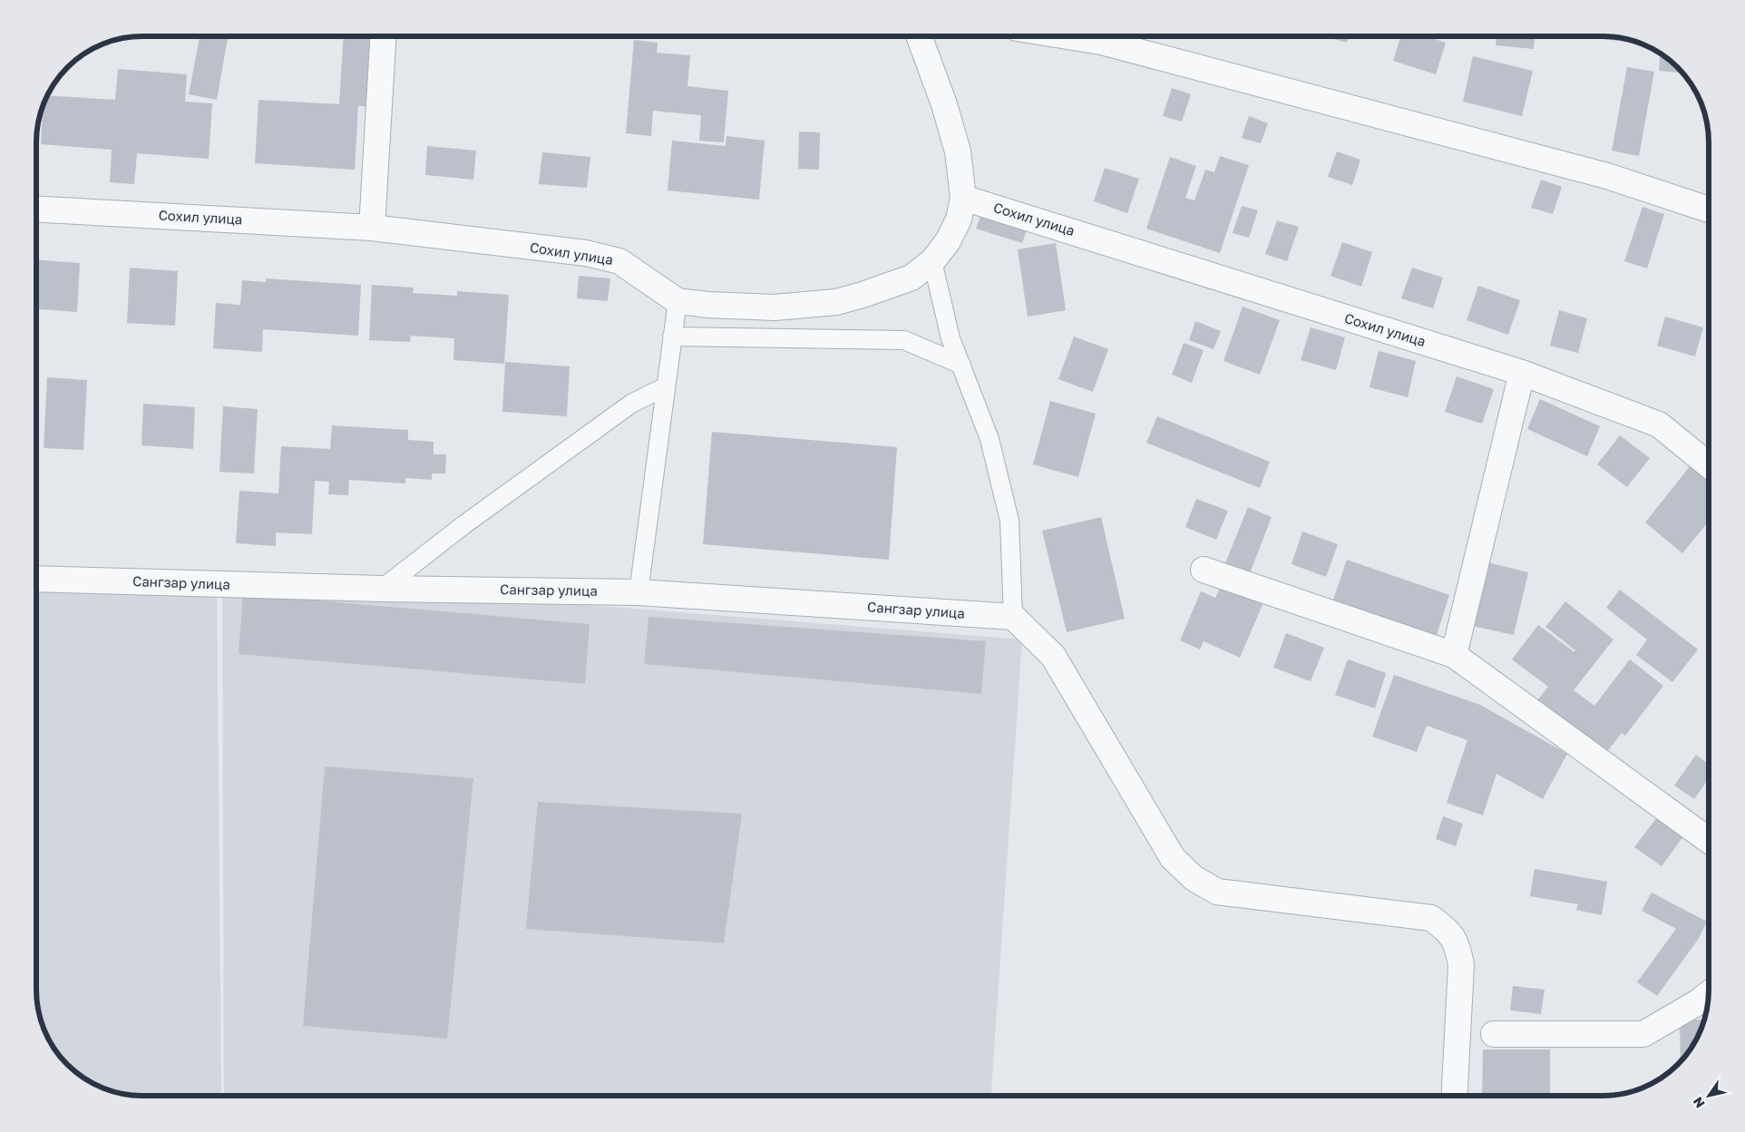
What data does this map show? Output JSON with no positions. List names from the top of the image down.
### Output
{
  "streets": {
    "street": ["Сохил улица", "Сангзар улица"]
  },
  "north": "bottom left"
}
